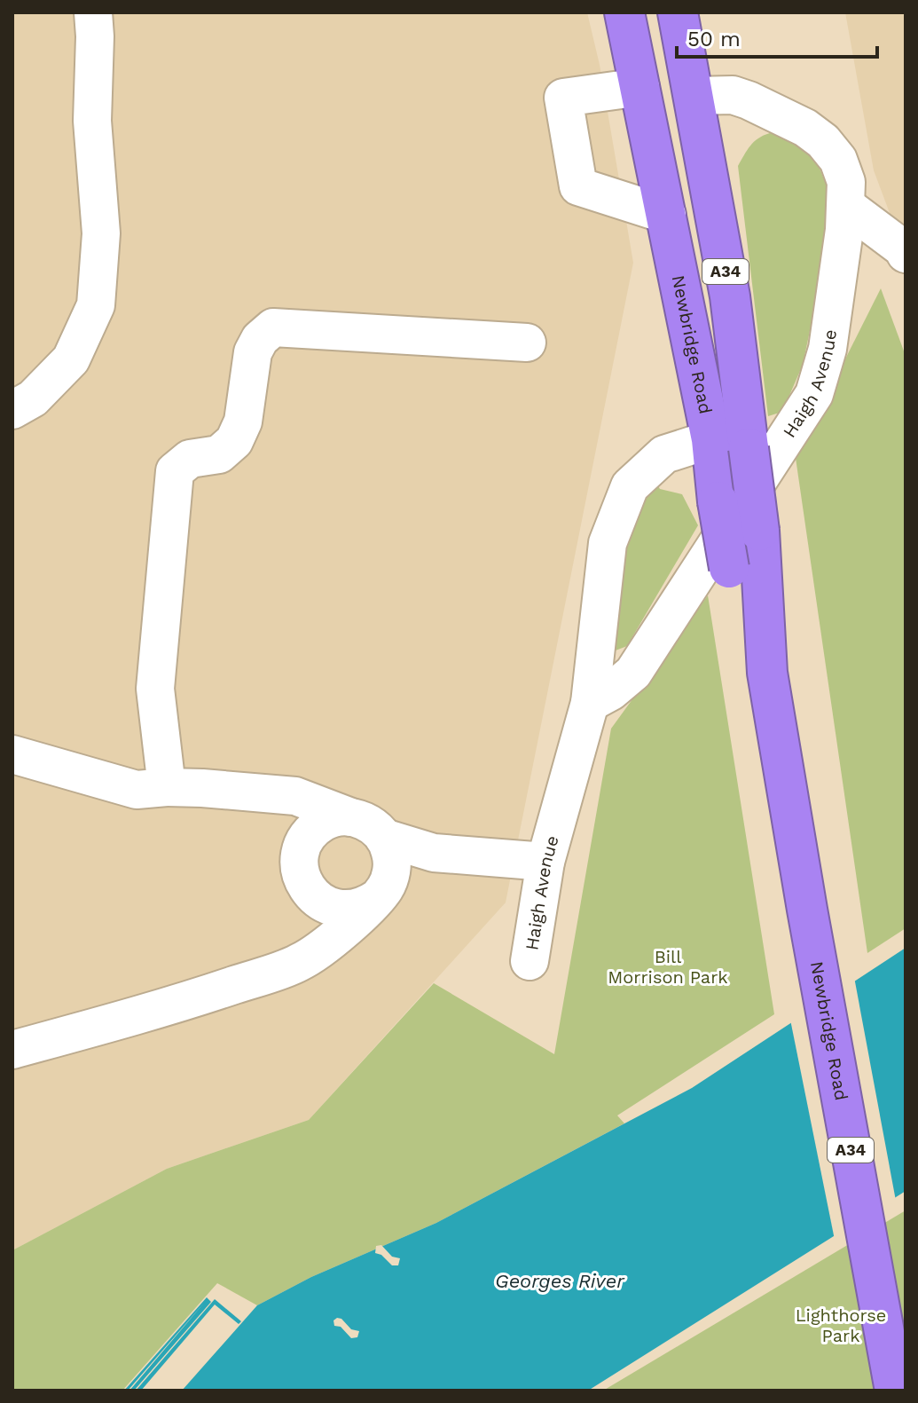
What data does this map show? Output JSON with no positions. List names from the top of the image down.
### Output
{
  "streets": {
    "highway": ["A34", "Newbridge Road"],
    "street": ["Haigh Avenue"]
  },
  "crossings": [
    ["Newbridge Road", "Haigh Avenue"]
  ],
  "water": ["Georges River"],
  "parks": ["Bill Morrison Park", "Lighthorse Park"],
  "scale_bar": "50 m"
}
